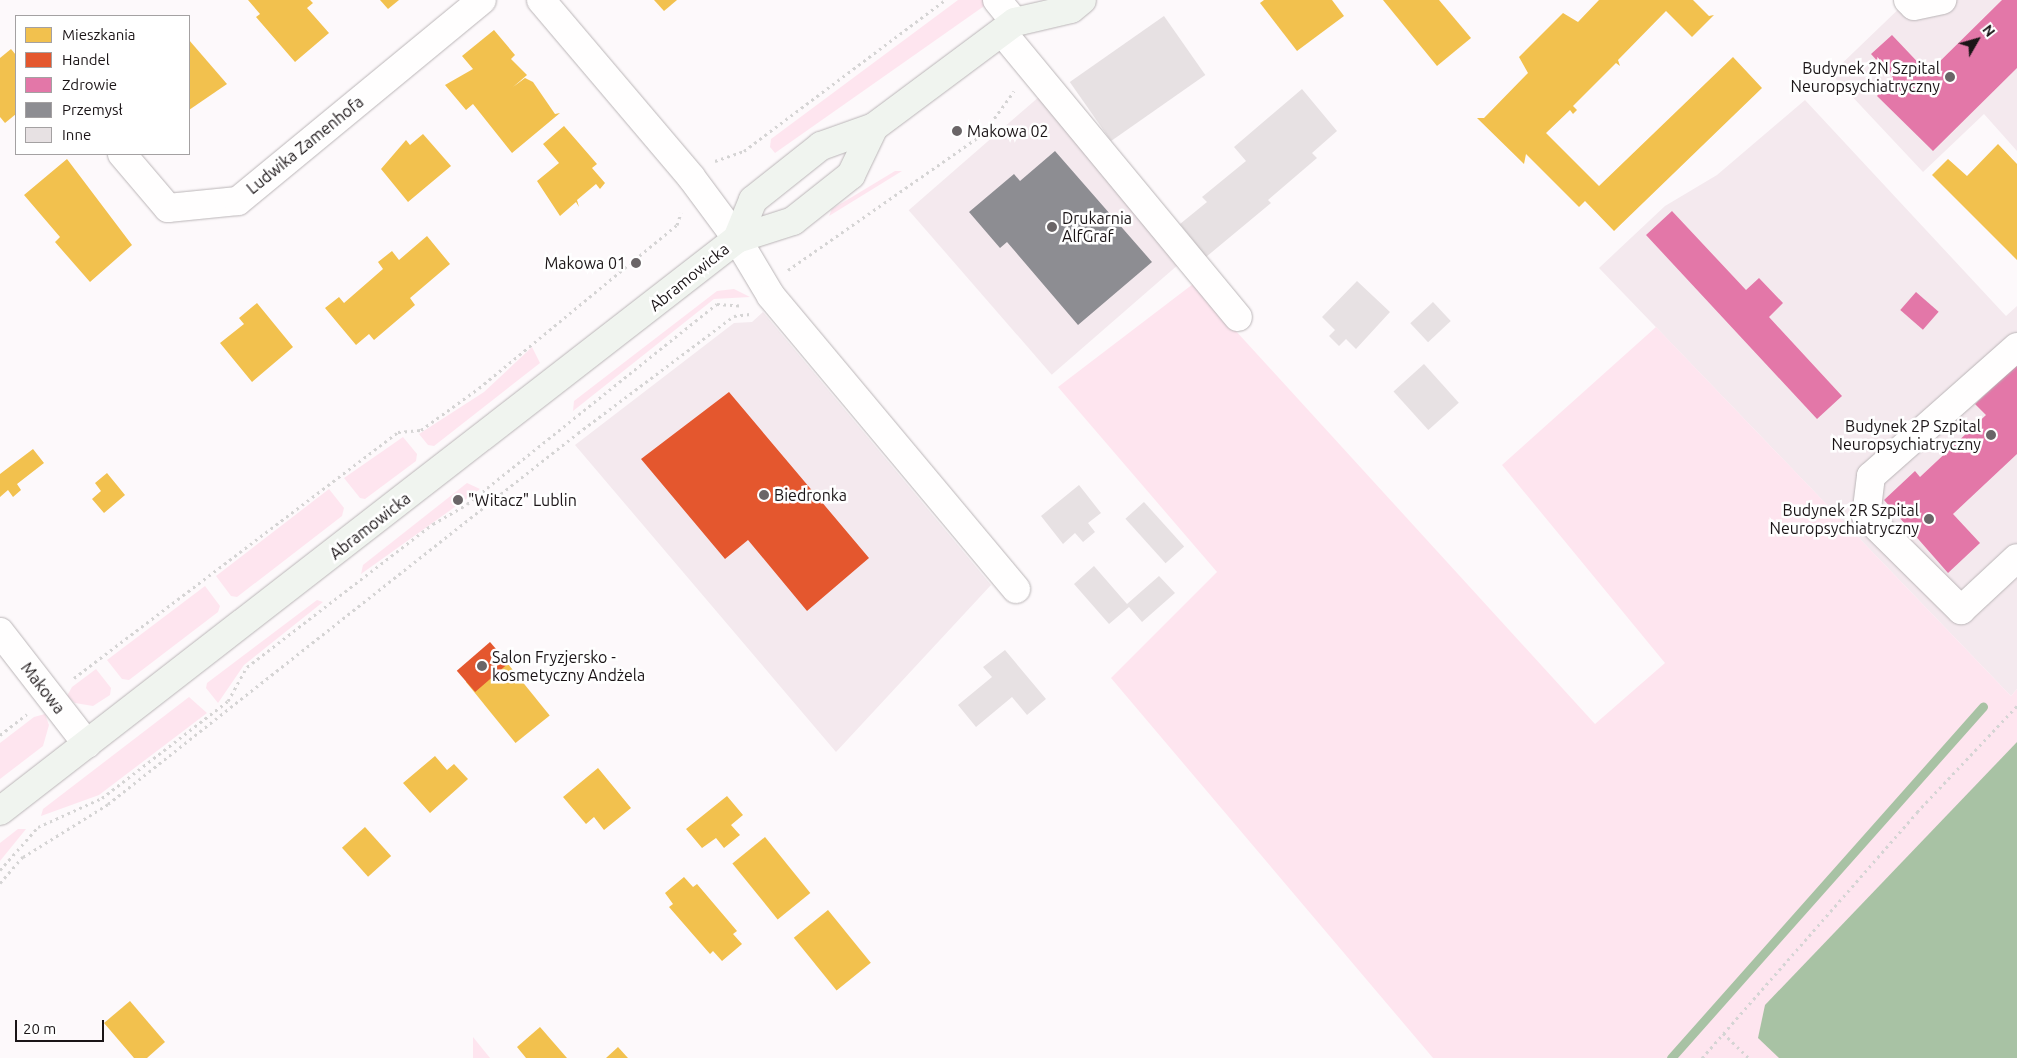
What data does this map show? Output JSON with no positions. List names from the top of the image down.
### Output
{
  "streets": {
    "main road": ["Abramowicka"],
    "street": ["Ludwika Zamenhofa", "Makowa"]
  },
  "crossings": [
    ["Abramowicka", "Makowa"]
  ],
  "places": [
    "Budynek 2N Szpital Neuropsychiatryczny",
    "Makowa 02",
    "Drukarnia AlfGraf",
    "Makowa 01",
    "Budynek 2P Szpital Neuropsychiatryczny",
    "Biedronka",
    "\"Witacz\" Lublin",
    "Budynek 2R Szpital Neuropsychiatryczny",
    "Salon Fryzjersko - kosmetyczny Andżela"
  ],
  "legend": [
    "Mieszkania",
    "Handel",
    "Zdrowie",
    "Przemysł",
    "Inne"
  ],
  "scale_bar": "20 m",
  "north": "top right"
}
